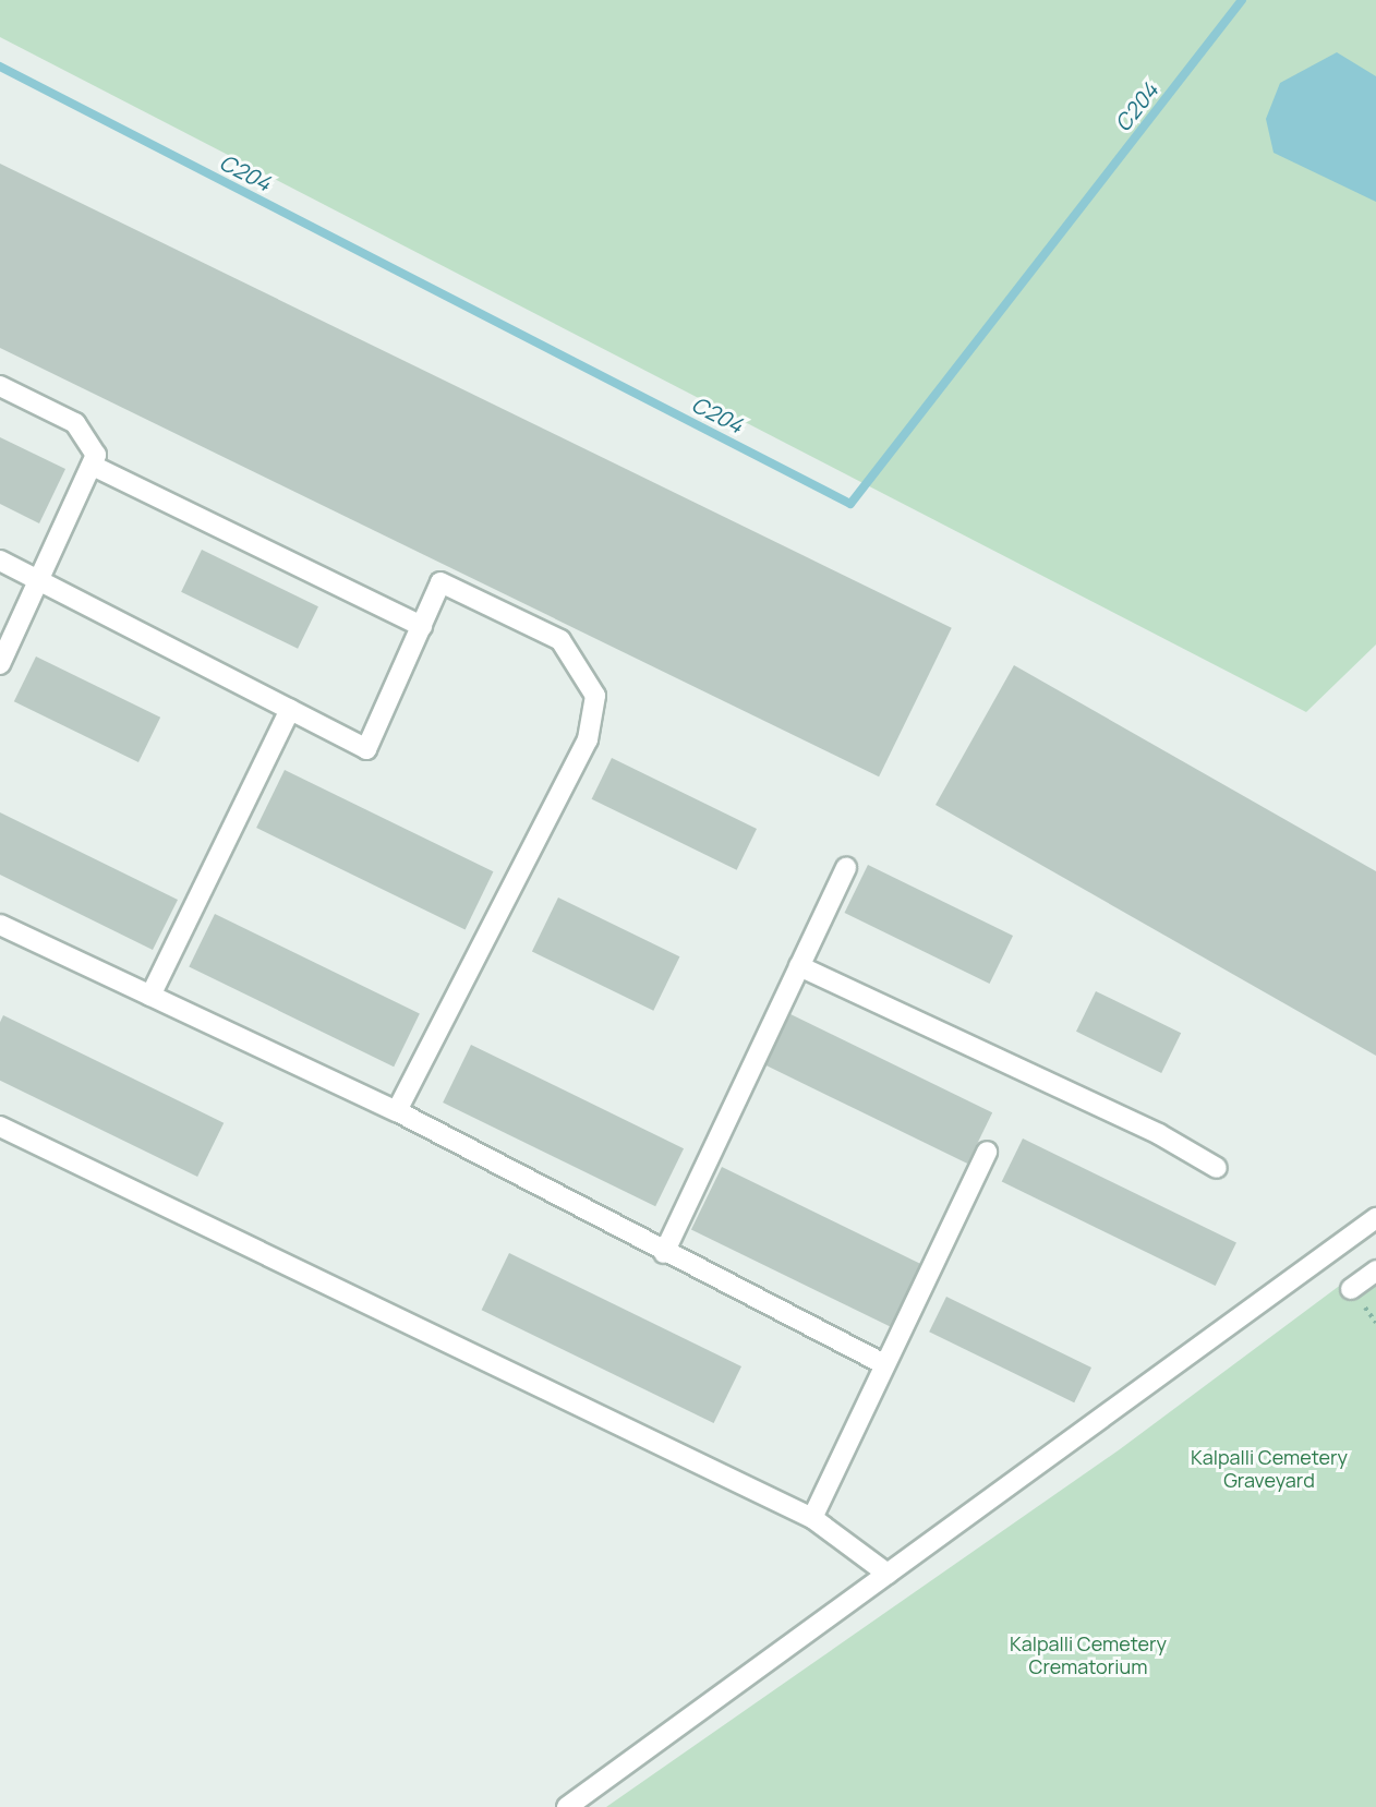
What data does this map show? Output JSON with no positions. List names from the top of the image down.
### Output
{
  "water": ["C204"],
  "parks": ["Kalpalli Cemetery Graveyard", "Kalpalli Cemetery Crematorium"]
}
